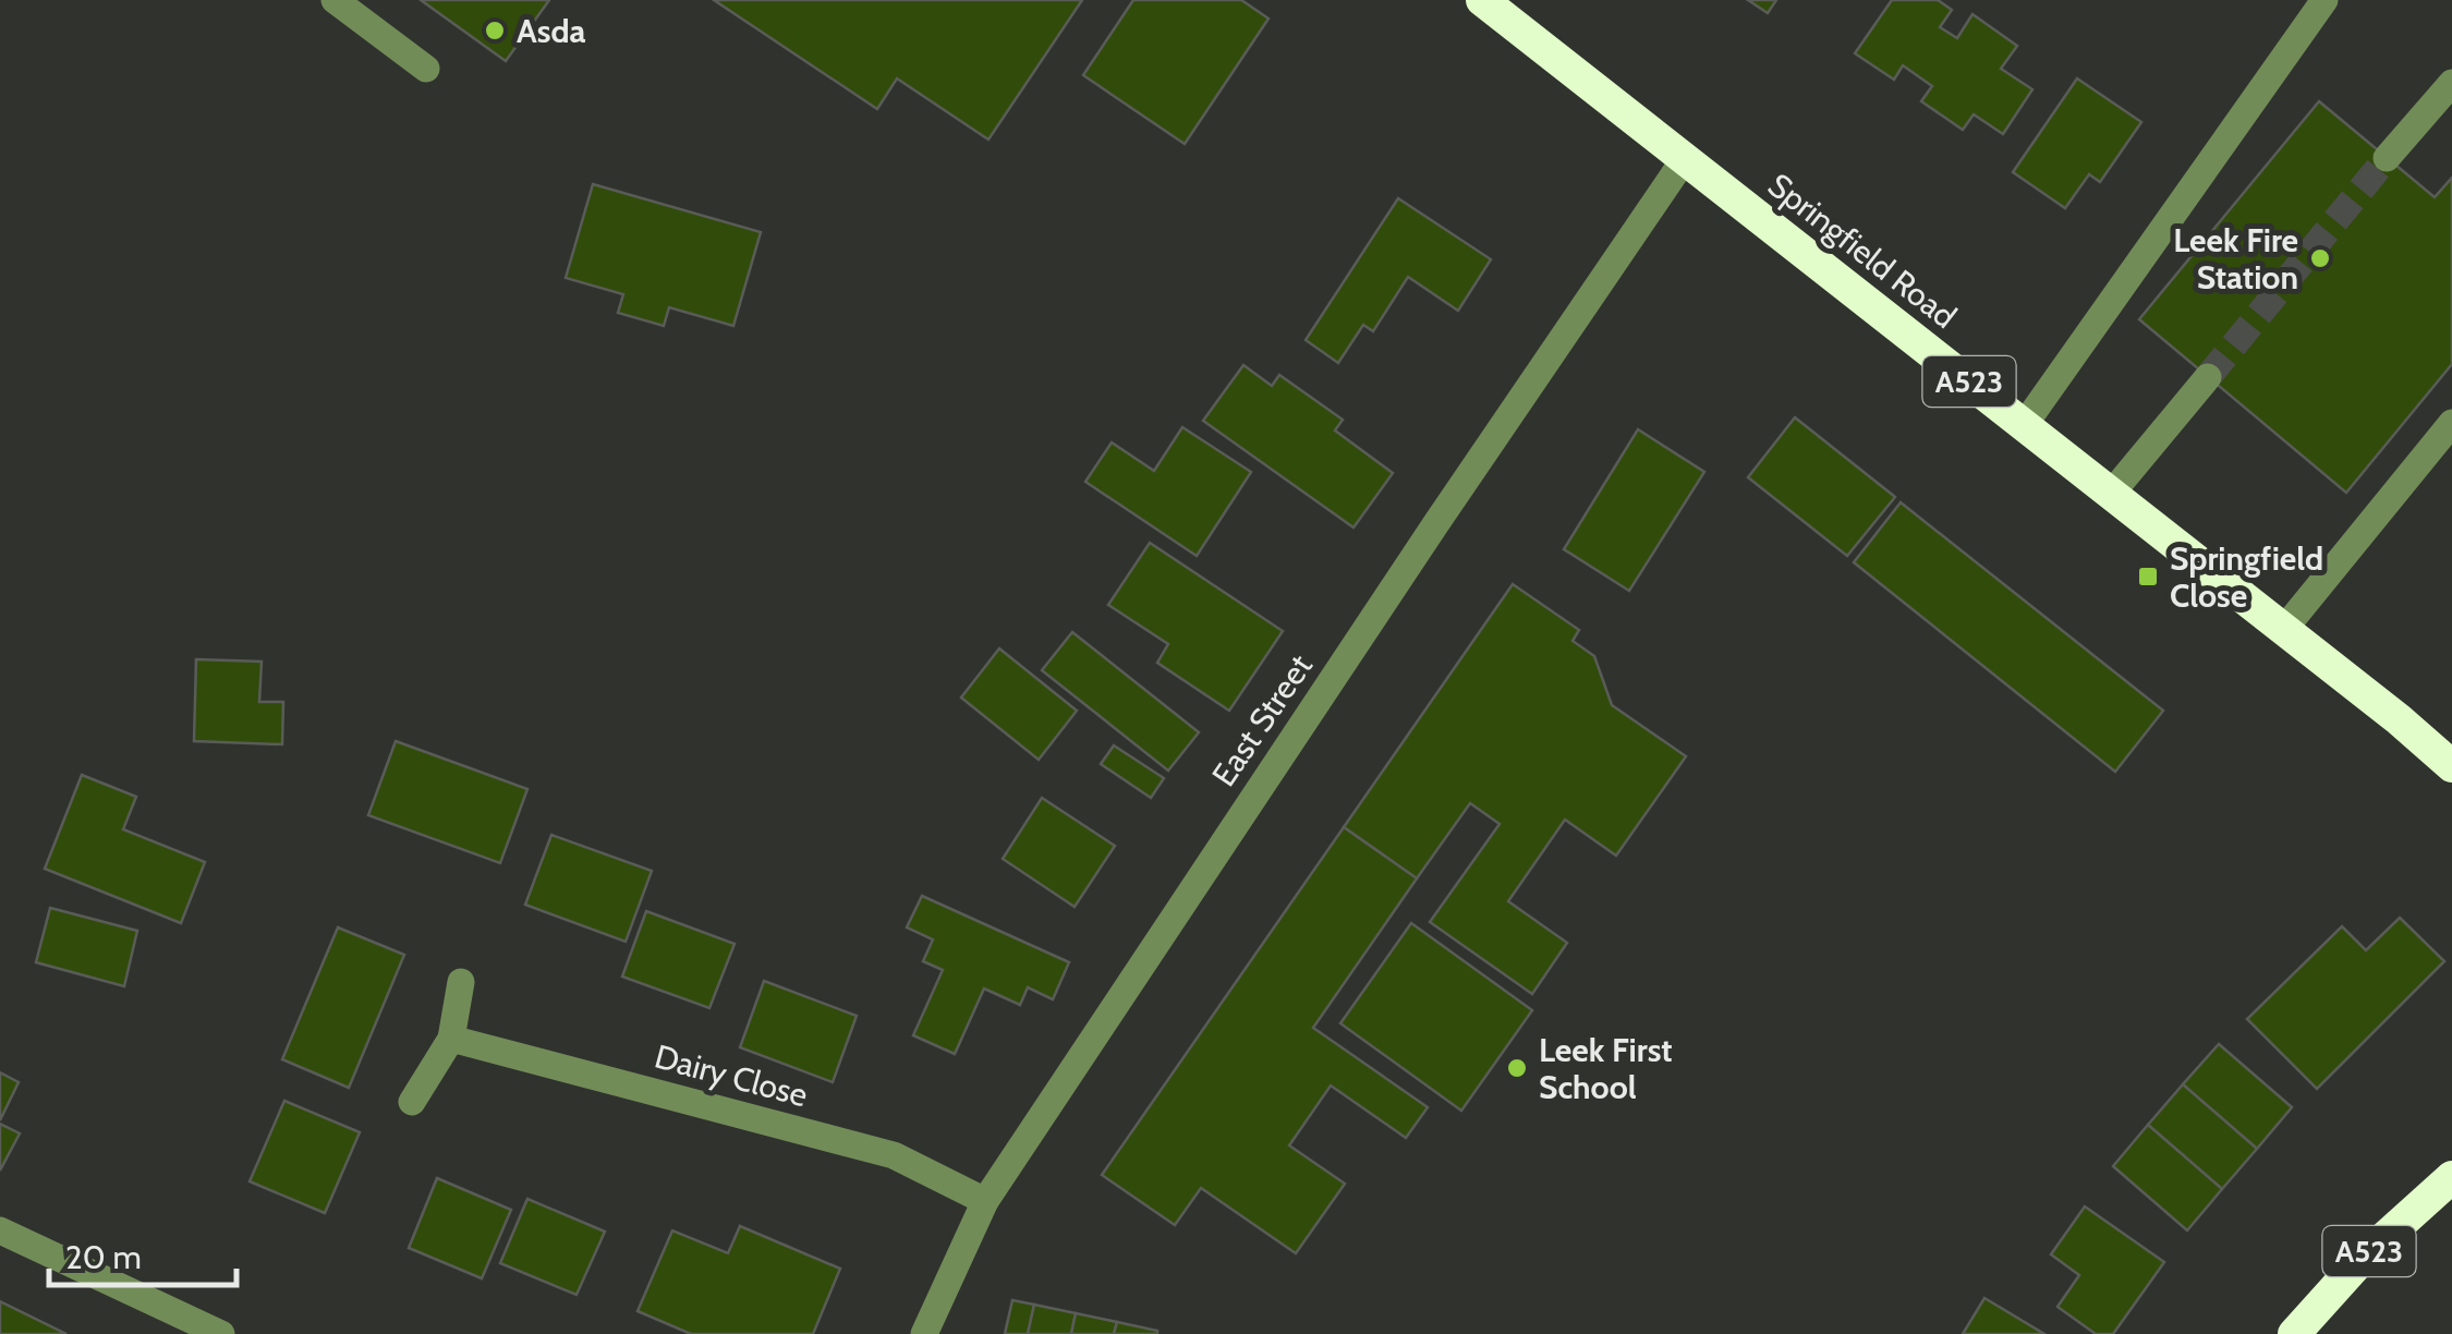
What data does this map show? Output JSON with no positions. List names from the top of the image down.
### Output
{
  "streets": {
    "highway": ["Springfield Road", "A523"],
    "street": ["East Street", "Dairy Close"]
  },
  "crossings": [
    ["Springfield Road", "East Street"],
    ["East Street", "Dairy Close"]
  ],
  "places": {
    "other": ["Asda", "Leek Fire Station", "Leek First School"],
    "transit": ["Springfield Close"]
  },
  "scale_bar": "20 m"
}
